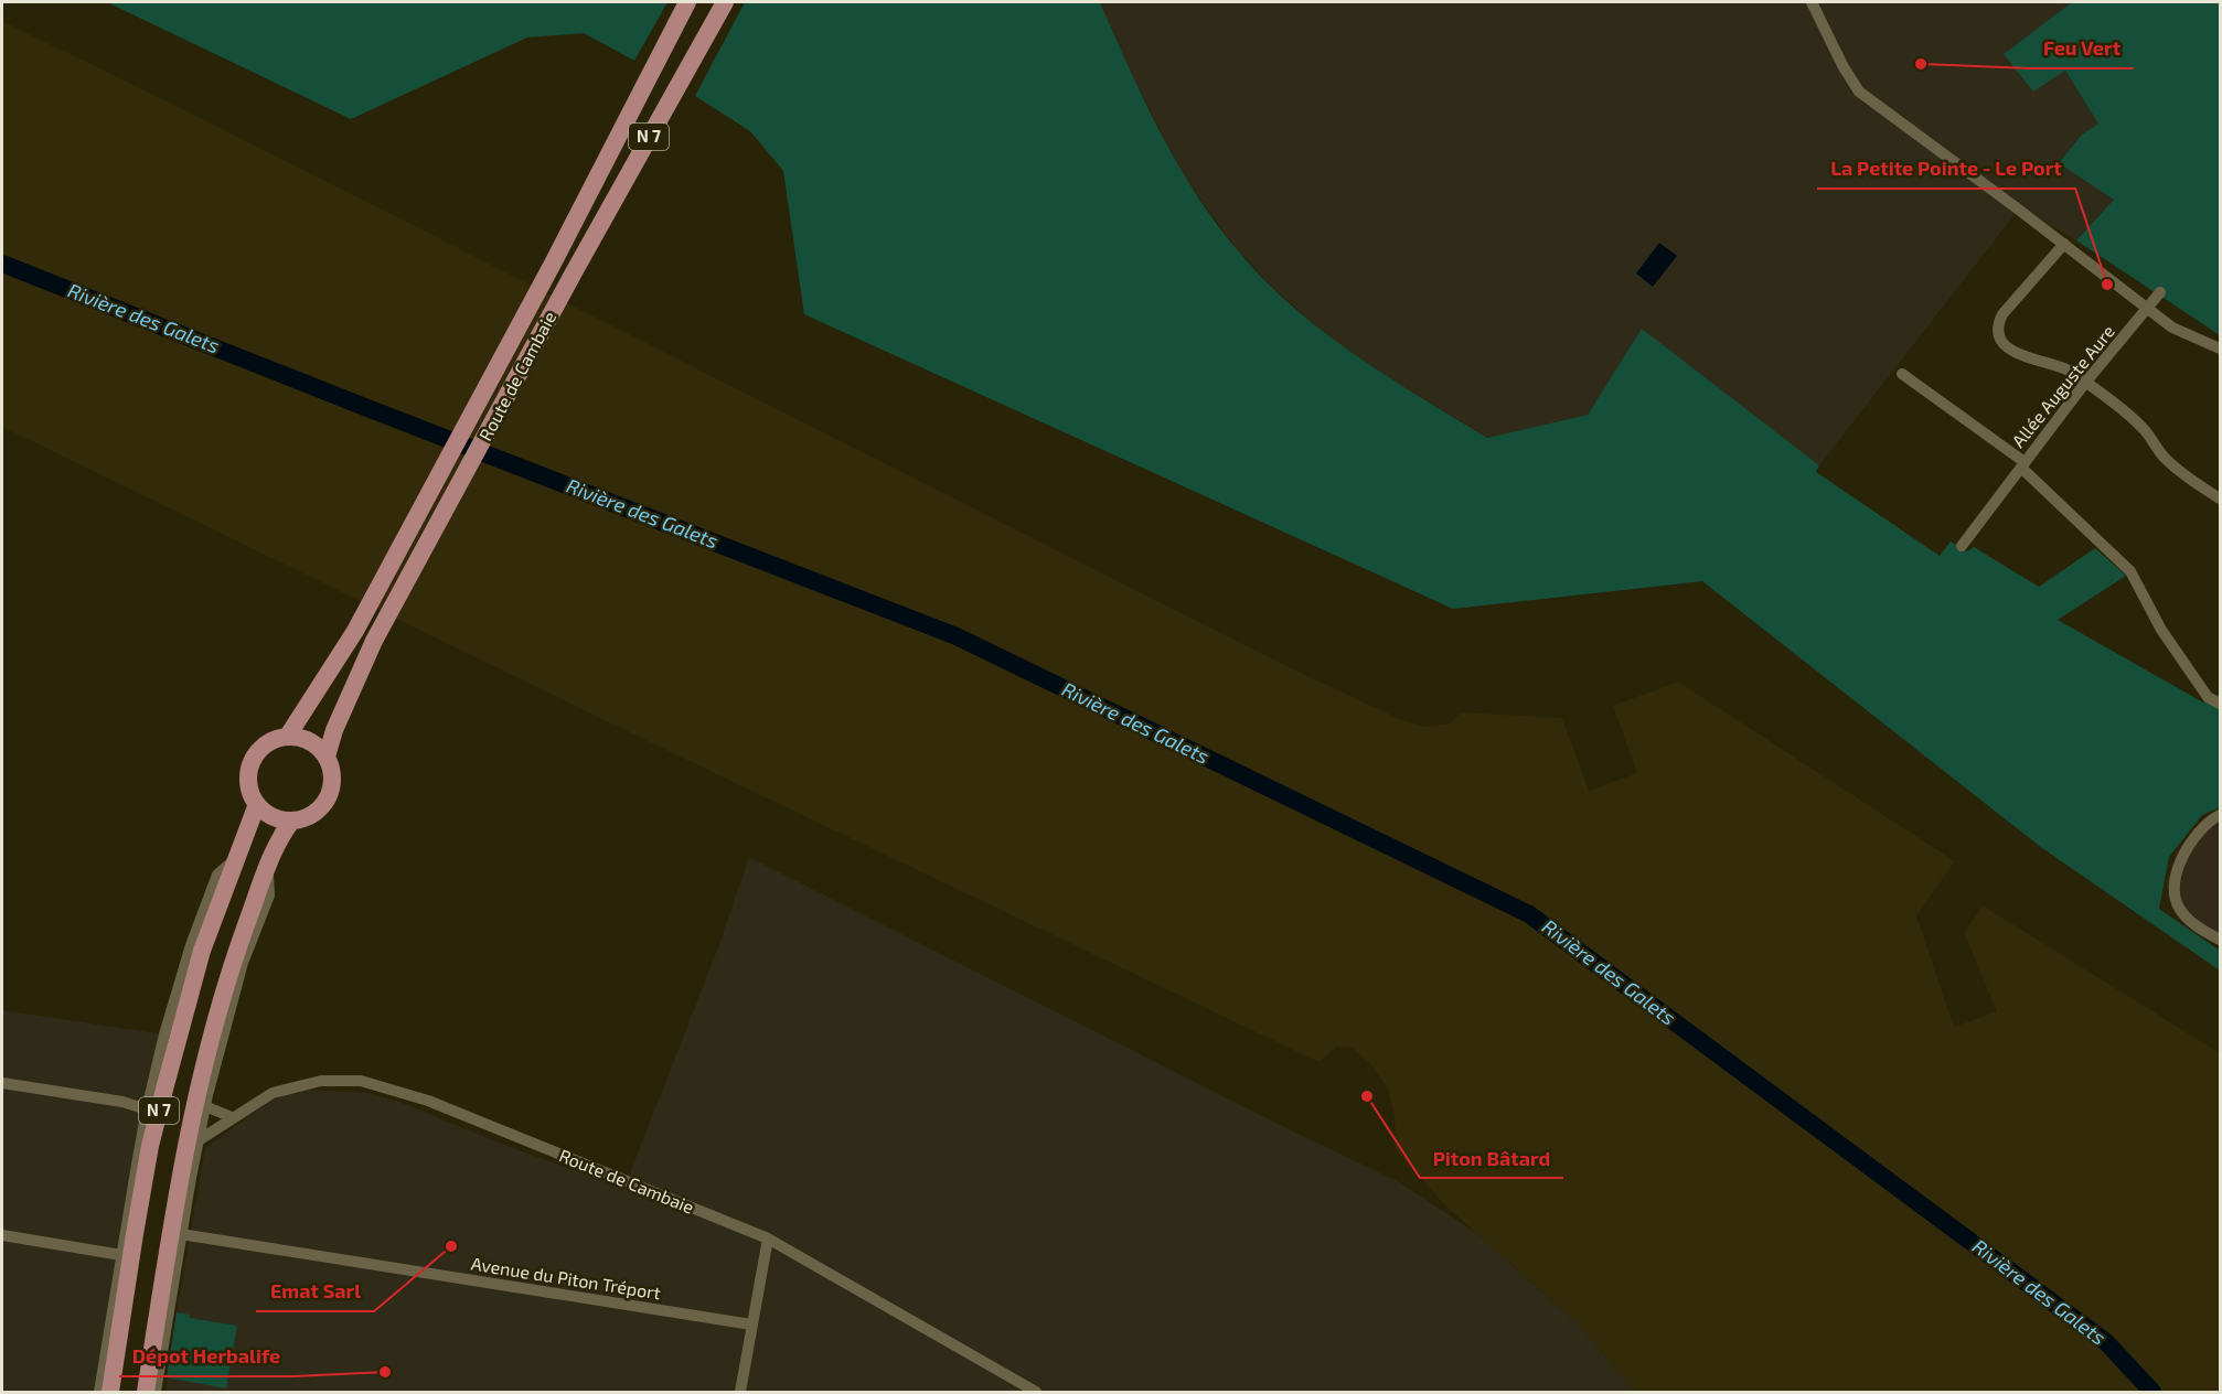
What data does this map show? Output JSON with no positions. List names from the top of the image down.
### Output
{
  "streets": {
    "main road": ["N 7", "Route de Cambaie"],
    "street": ["Allée Auguste Aure", "Avenue du Piton Tréport"]
  },
  "crossings": [
    ["N 7", "Route de Cambaie"]
  ],
  "water": ["Rivière des Galets"],
  "places": [
    "Feu Vert",
    "La Petite Pointe - Le Port",
    "Piton Bâtard",
    "Emat Sarl",
    "Dépot Herbalife"
  ]
}
